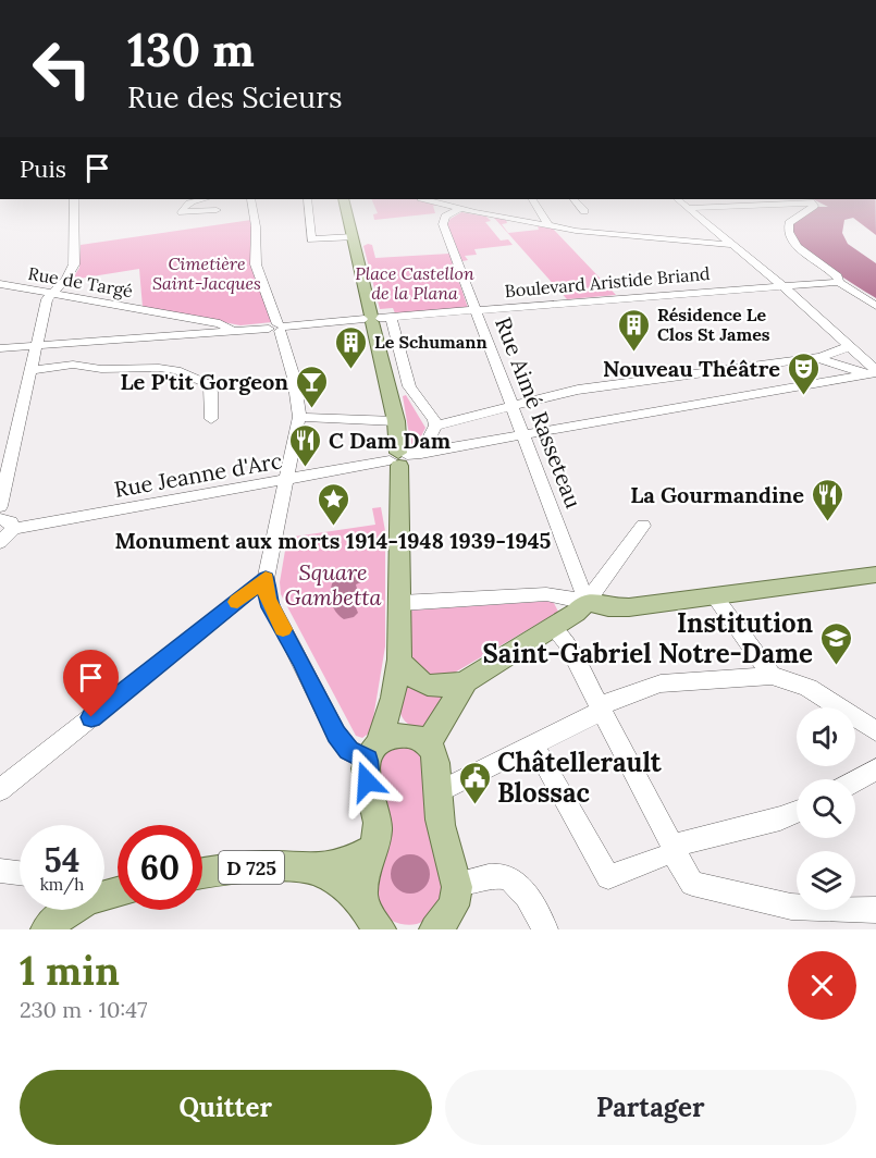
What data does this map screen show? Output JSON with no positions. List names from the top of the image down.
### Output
{
  "streets": {
    "main road": ["D 725"],
    "street": [
      "Rue de Targé",
      "Boulevard Aristide Briand",
      "Rue Aimé Rasseteau",
      "Rue Jeanne d'Arc"
    ]
  },
  "crossings": [
    ["Rue de Targé", "Boulevard Aristide Briand"],
    ["Boulevard Aristide Briand", "Rue Aimé Rasseteau"],
    ["Rue Aimé Rasseteau", "Rue Jeanne d'Arc"]
  ],
  "parks": ["Cimetière Saint-Jacques", "Place Castellon de la Plana", "Square Gambetta"],
  "places": {
    "building": ["Résidence Le Clos St James", "Le Schumann"],
    "theatre": ["Nouveau Théâtre"],
    "bar": ["Le P'tit Gorgeon"],
    "restaurant": ["C Dam Dam", "La Gourmandine"],
    "place": ["Monument aux morts 1914-1948 1939-1945"],
    "school or university": ["Institution Saint-Gabriel Notre-Dame"],
    "public building": ["Châtellerault Blossac"]
  },
  "page": {
    "turn": ["130 m", "Rue des Scieurs"],
    "then": "Puis",
    "speed": "54 km/h",
    "limit": "60",
    "heading": ["1 min", "230 m · 10:47"],
    "buttons": ["Quitter", "Partager"]
  }
}
